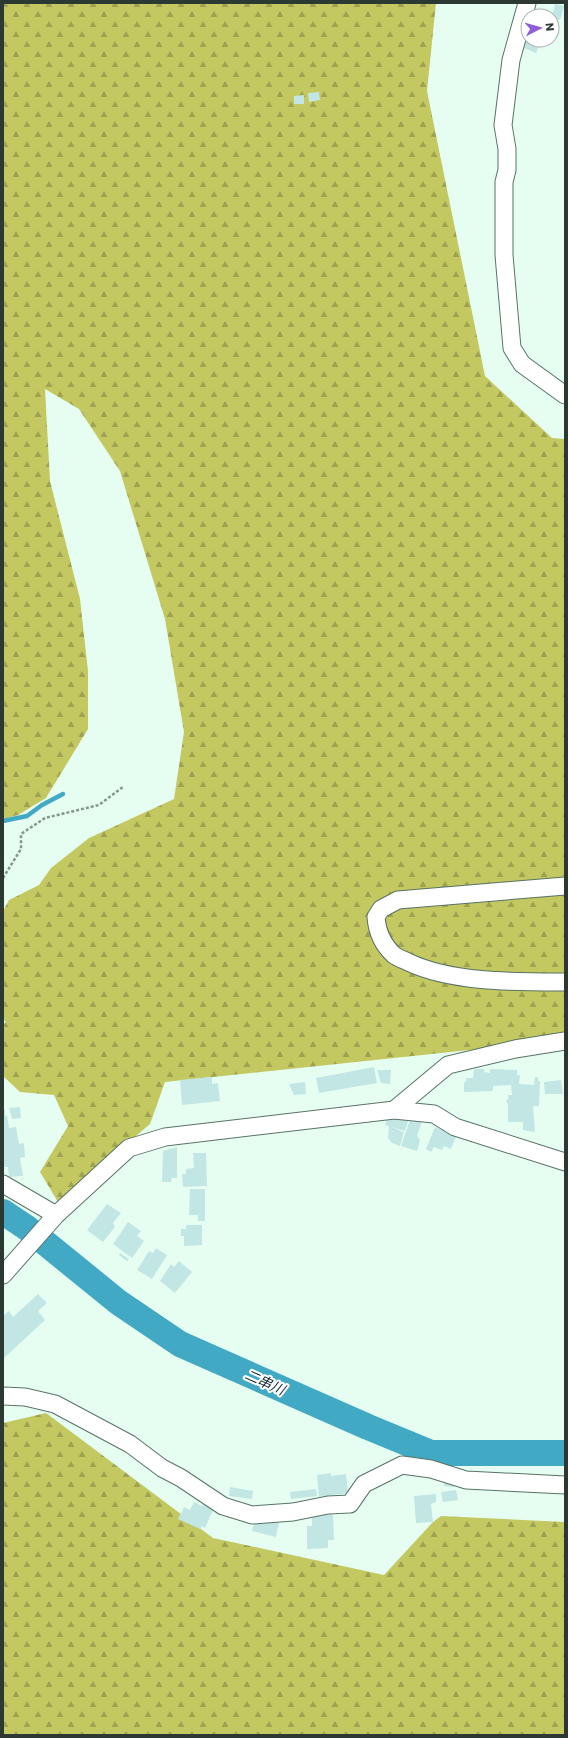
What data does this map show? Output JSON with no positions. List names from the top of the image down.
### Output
{
  "water": ["二串川"],
  "north": "right"
}
